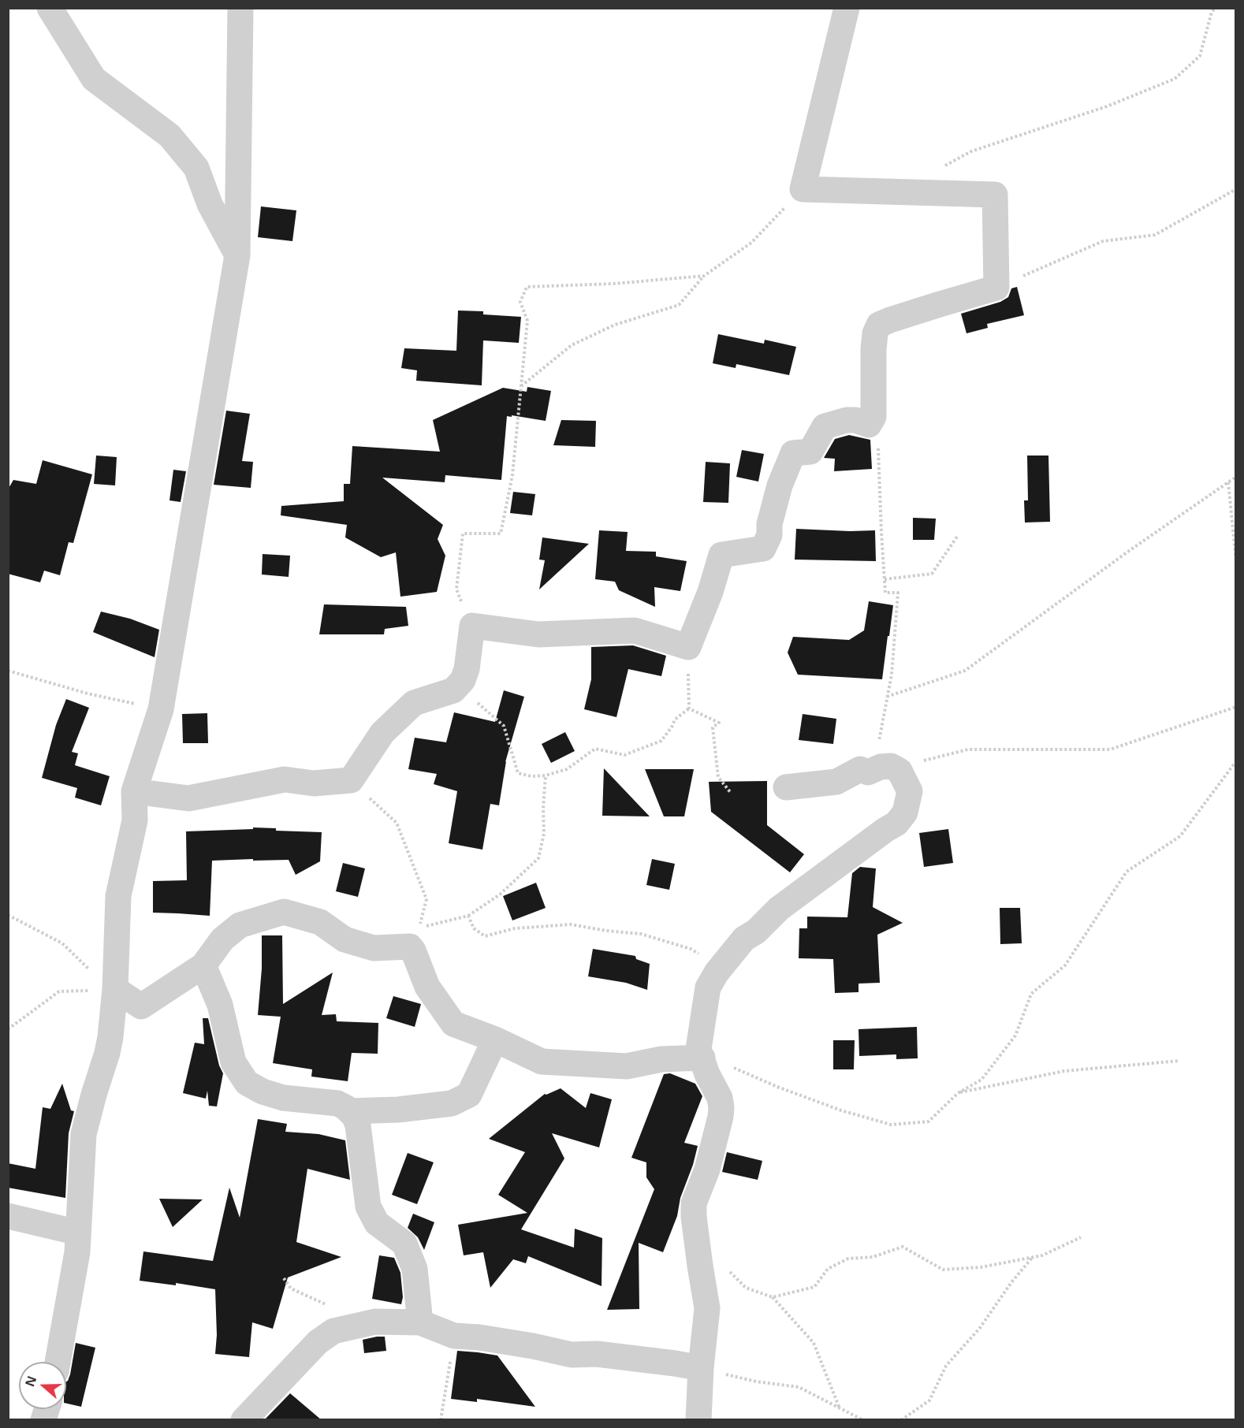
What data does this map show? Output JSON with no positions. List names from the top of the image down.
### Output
{
  "north": "left"
}
